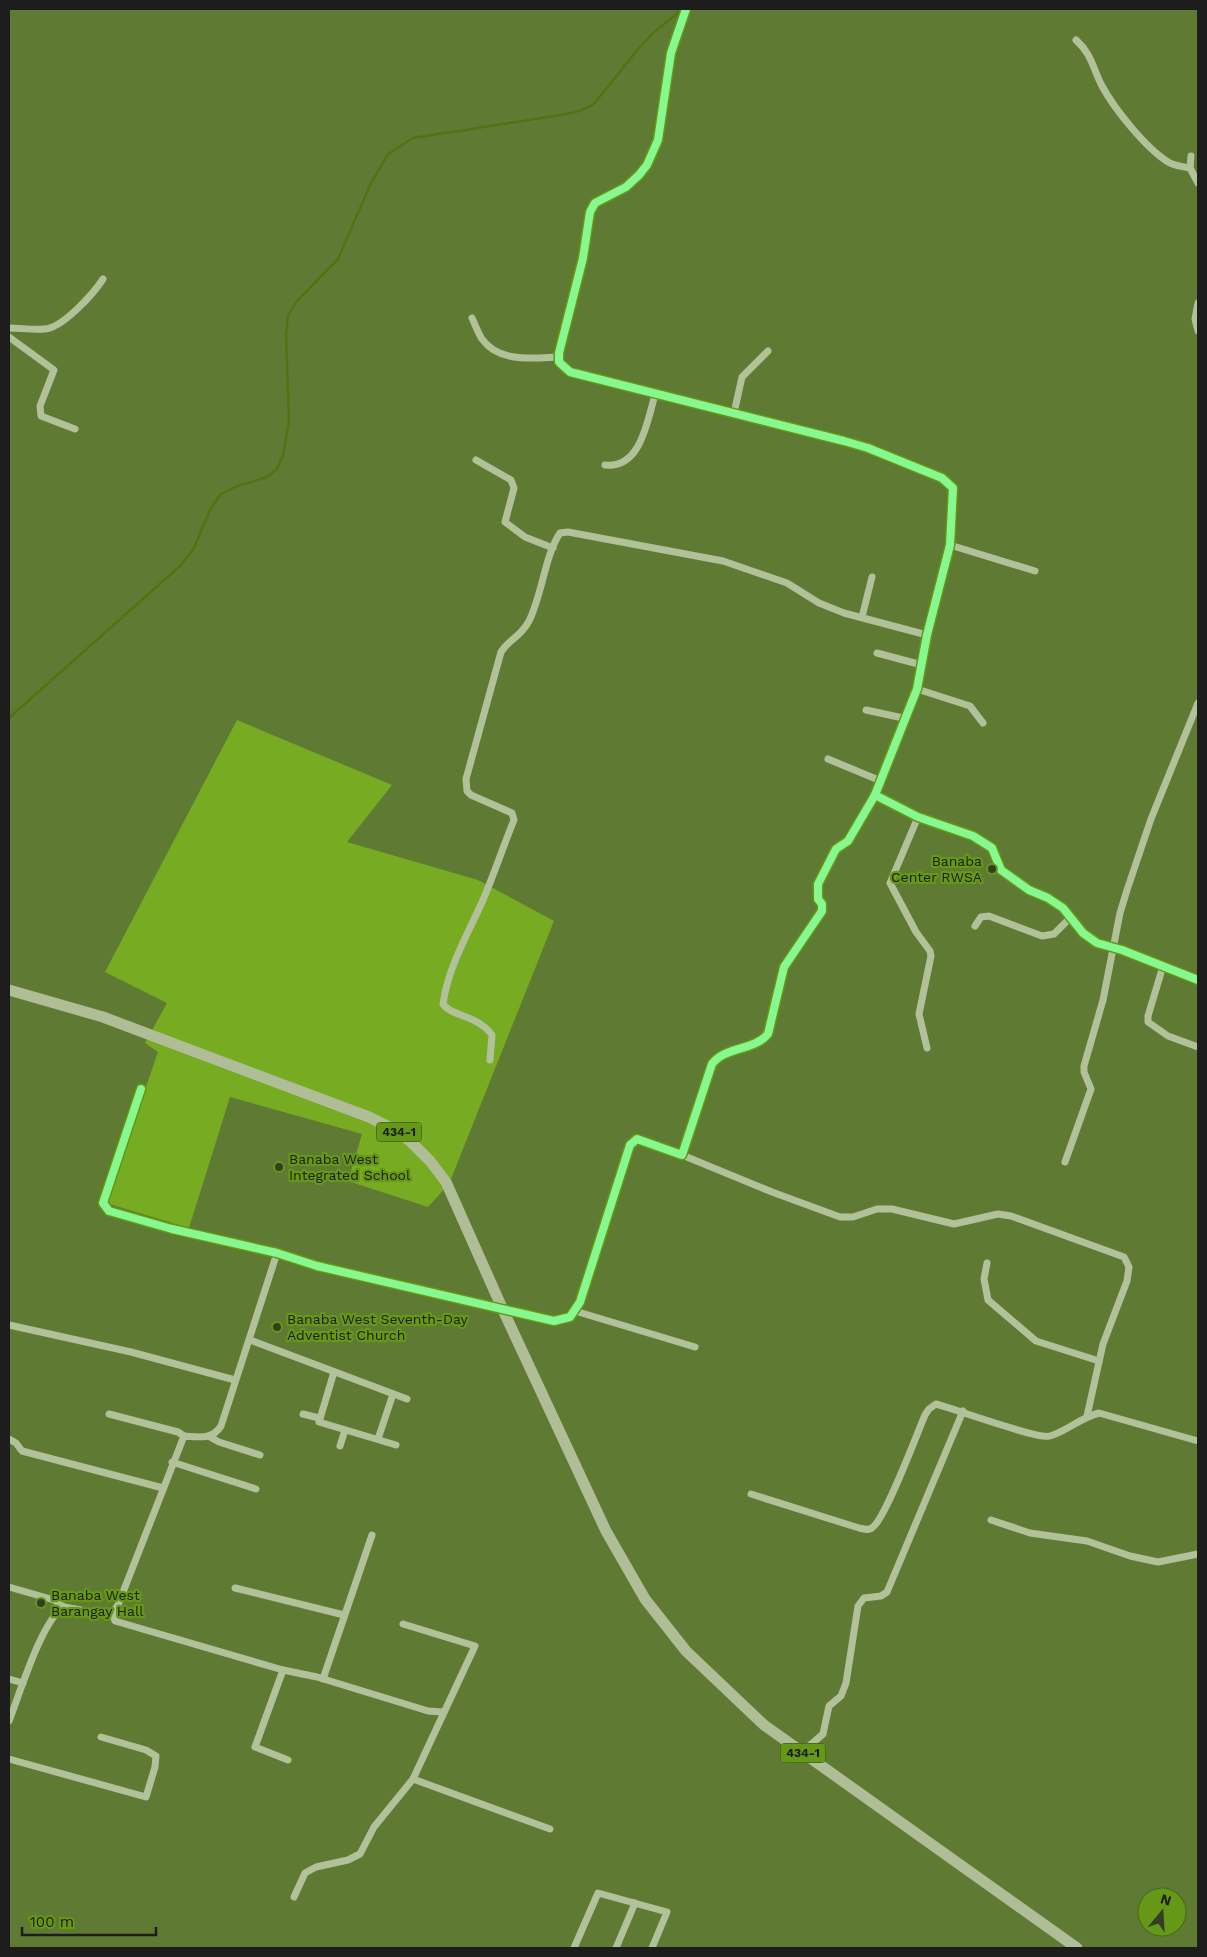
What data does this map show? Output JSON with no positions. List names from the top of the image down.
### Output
{
  "streets": {
    "main road": ["434-1"]
  },
  "places": [
    "Banaba Center RWSA",
    "Banaba West Integrated School",
    "Banaba West Seventh-Day Adventist Church",
    "Banaba West Barangay Hall"
  ],
  "scale_bar": "100 m",
  "north": "top"
}
